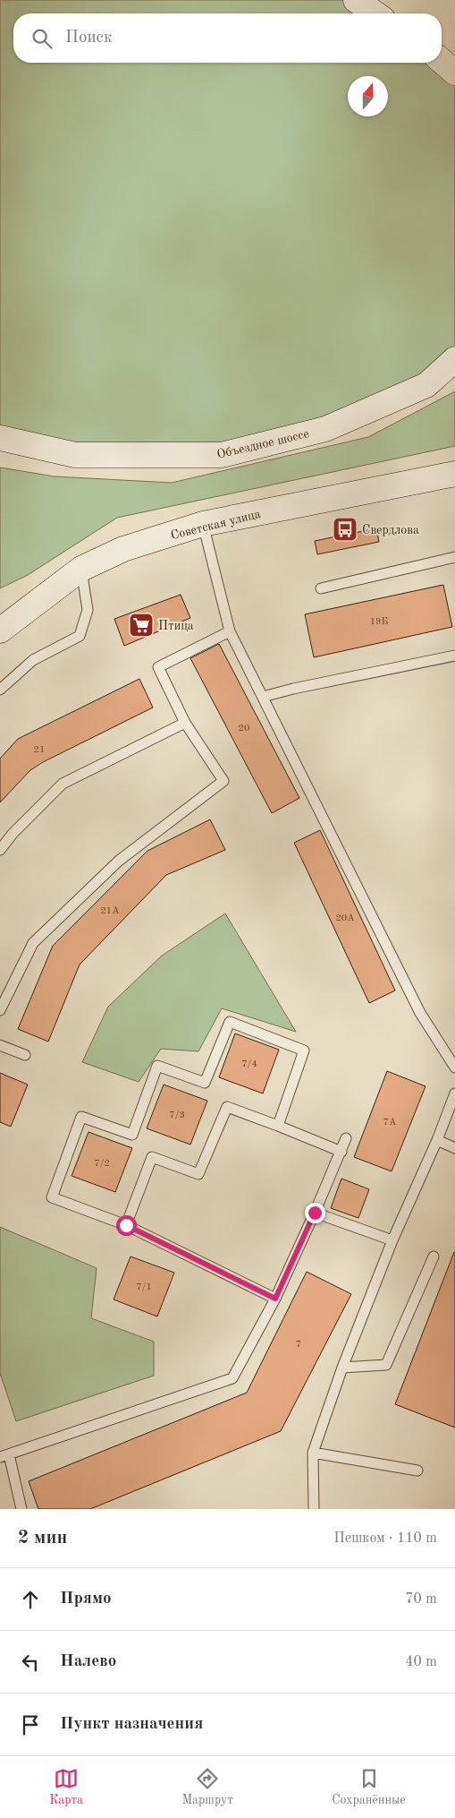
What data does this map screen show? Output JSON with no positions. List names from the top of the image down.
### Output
{
  "streets": {
    "street": ["Объездное шоссе", "Советская улица"]
  },
  "places": {
    "bus stop": ["Свердлова"],
    "supermarket": ["Птица"]
  },
  "house_numbers": [
    "19Б",
    "20",
    "21",
    "21А",
    "20А",
    "7/4",
    "7/3",
    "7А",
    "7/2",
    "7/1",
    "7"
  ],
  "north": "top",
  "page": {
    "search": "Поиск",
    "heading": ["2 мин", "Пешком · 110 m"],
    "list": [
      ["Прямо", "70 m"],
      ["Налево", "40 m"],
      "Пункт назначения"
    ],
    "nav": ["Карта", "Маршрут", "Сохранённые"]
  }
}
